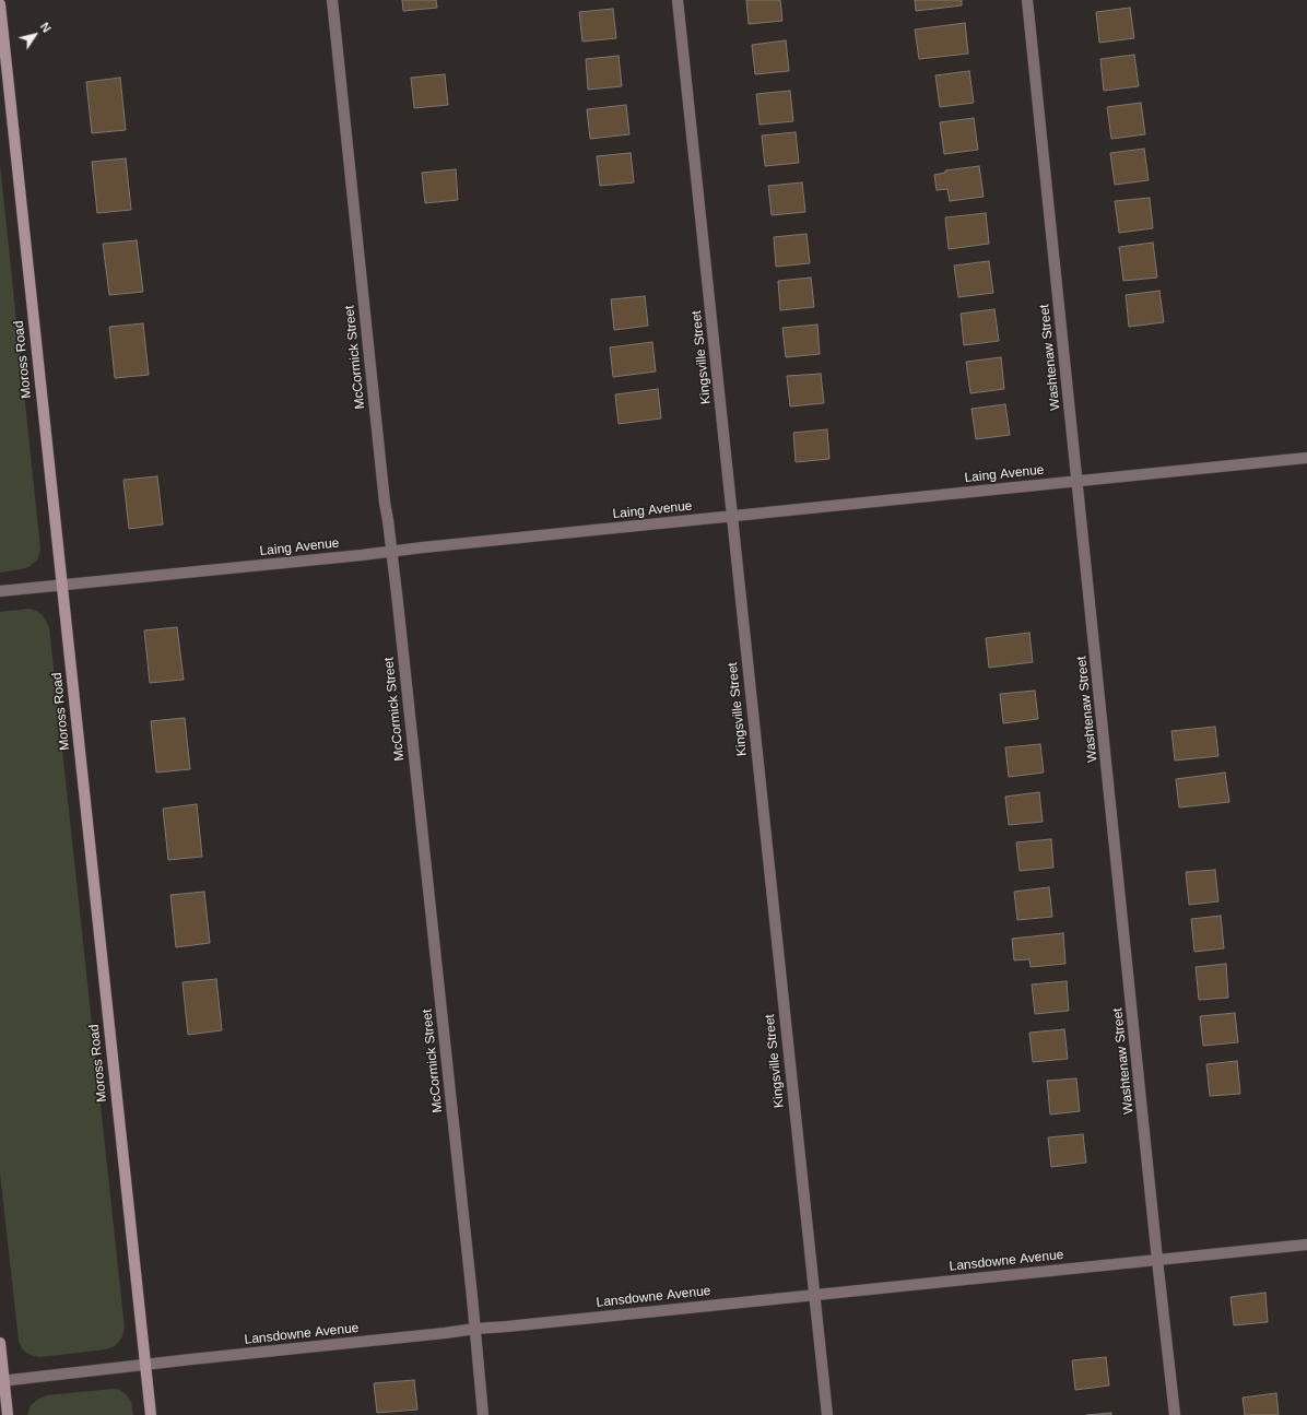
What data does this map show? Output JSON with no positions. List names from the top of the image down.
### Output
{
  "streets": {
    "main road": ["Moross Road"],
    "street": [
      "McCormick Street",
      "Kingsville Street",
      "Washtenaw Street",
      "Laing Avenue",
      "Lansdowne Avenue"
    ]
  },
  "crossings": [
    ["McCormick Street", "Laing Avenue"],
    ["McCormick Street", "Lansdowne Avenue"],
    ["Kingsville Street", "Laing Avenue"],
    ["Kingsville Street", "Lansdowne Avenue"],
    ["Washtenaw Street", "Laing Avenue"],
    ["Washtenaw Street", "Lansdowne Avenue"],
    ["Moross Road", "Laing Avenue"],
    ["Moross Road", "Lansdowne Avenue"]
  ],
  "north": "top right"
}
